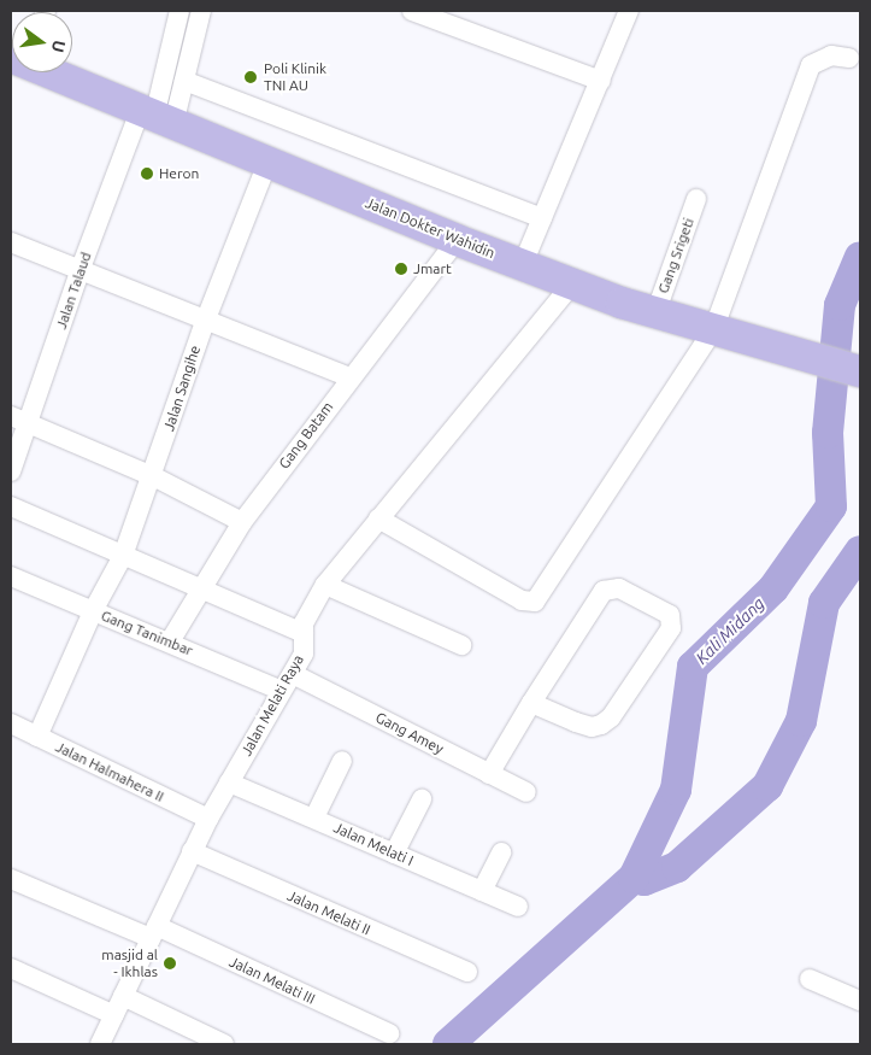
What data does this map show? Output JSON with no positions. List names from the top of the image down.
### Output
{
  "streets": {
    "main road": ["Jalan Dokter Wahidin"],
    "street": [
      "Gang Srigeti",
      "Jalan Talaud",
      "Jalan Sangihe",
      "Gang Batam",
      "Gang Tanimbar",
      "Jalan Melati Raya",
      "Gang Amey",
      "Jalan Halmahera II",
      "Jalan Melati I",
      "Jalan Melati II",
      "Jalan Melati III"
    ]
  },
  "crossings": [
    ["Jalan Dokter Wahidin", "Gang Srigeti"],
    ["Jalan Dokter Wahidin", "Jalan Talaud"],
    ["Jalan Dokter Wahidin", "Jalan Sangihe"],
    ["Jalan Dokter Wahidin", "Gang Batam"],
    ["Jalan Dokter Wahidin", "Jalan Melati Raya"],
    ["Jalan Sangihe", "Gang Tanimbar"],
    ["Jalan Sangihe", "Jalan Halmahera II"],
    ["Gang Batam", "Gang Tanimbar"],
    ["Gang Tanimbar", "Jalan Melati Raya"],
    ["Jalan Melati Raya", "Gang Amey"],
    ["Jalan Melati Raya", "Jalan Halmahera II"],
    ["Jalan Melati Raya", "Jalan Melati I"],
    ["Jalan Melati Raya", "Jalan Melati II"],
    ["Jalan Melati Raya", "Jalan Melati III"]
  ],
  "water": ["Kali Midang"],
  "places": [
    "Poli Klinik TNI AU",
    "Heron",
    "Jmart",
    "masjid al - Ikhlas"
  ],
  "north": "right"
}
